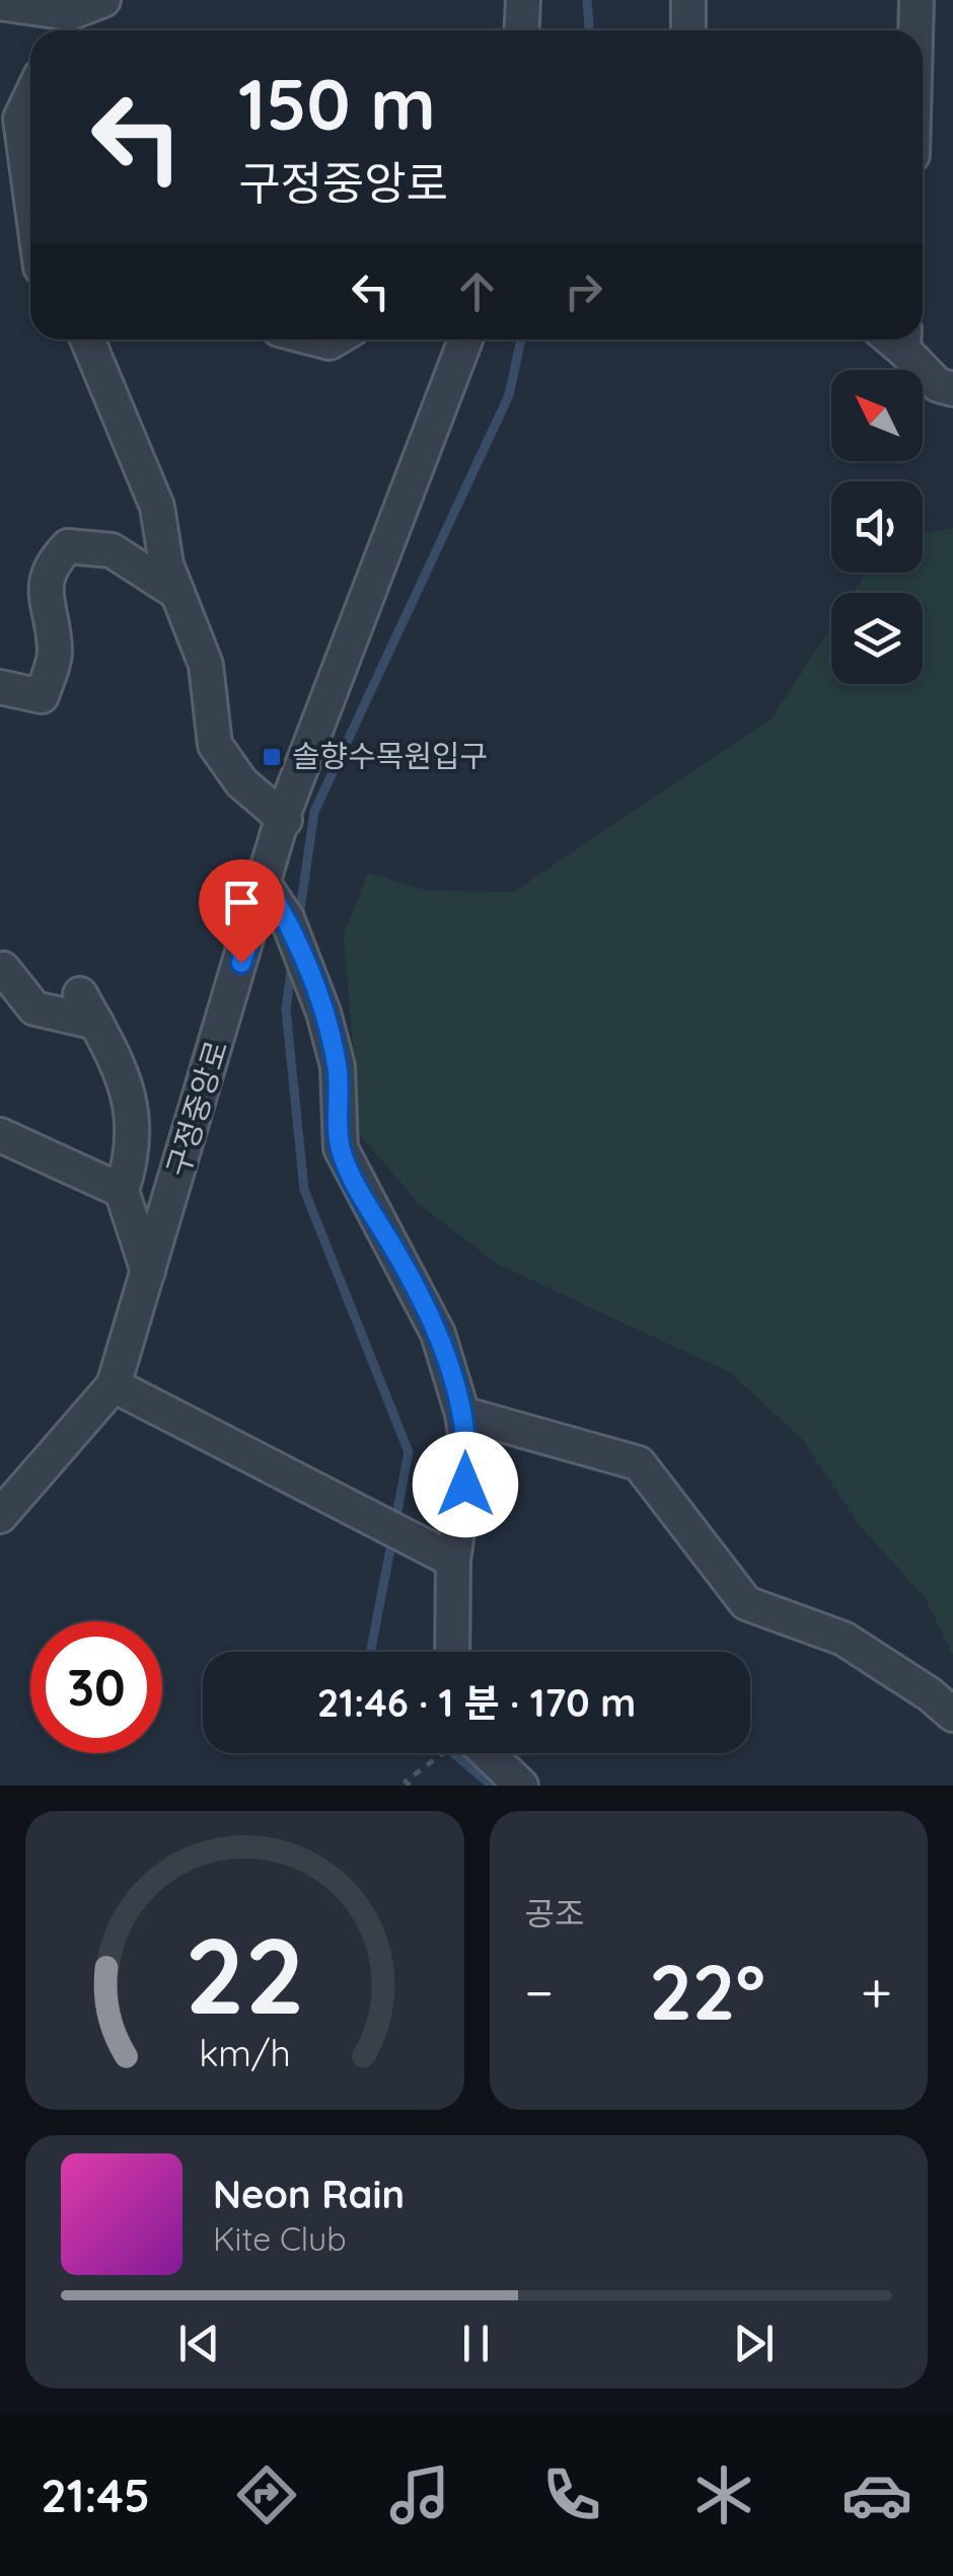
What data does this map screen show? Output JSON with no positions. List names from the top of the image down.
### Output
{
  "streets": {
    "street": ["구정중앙로"]
  },
  "places": {
    "transit": ["솔향수목원입구"]
  },
  "north": "top left",
  "page": {
    "turn": ["150 m", "구정중앙로"],
    "limit": "30",
    "trip": "21:46 · 1 분 · 170 m",
    "tile": "공조",
    "heat": ["−", "22°", "+"],
    "song": ["Neon Rain", "Kite Club"],
    "tabs": "21:45",
    "gauge": ["22", "km/h"]
  }
}
